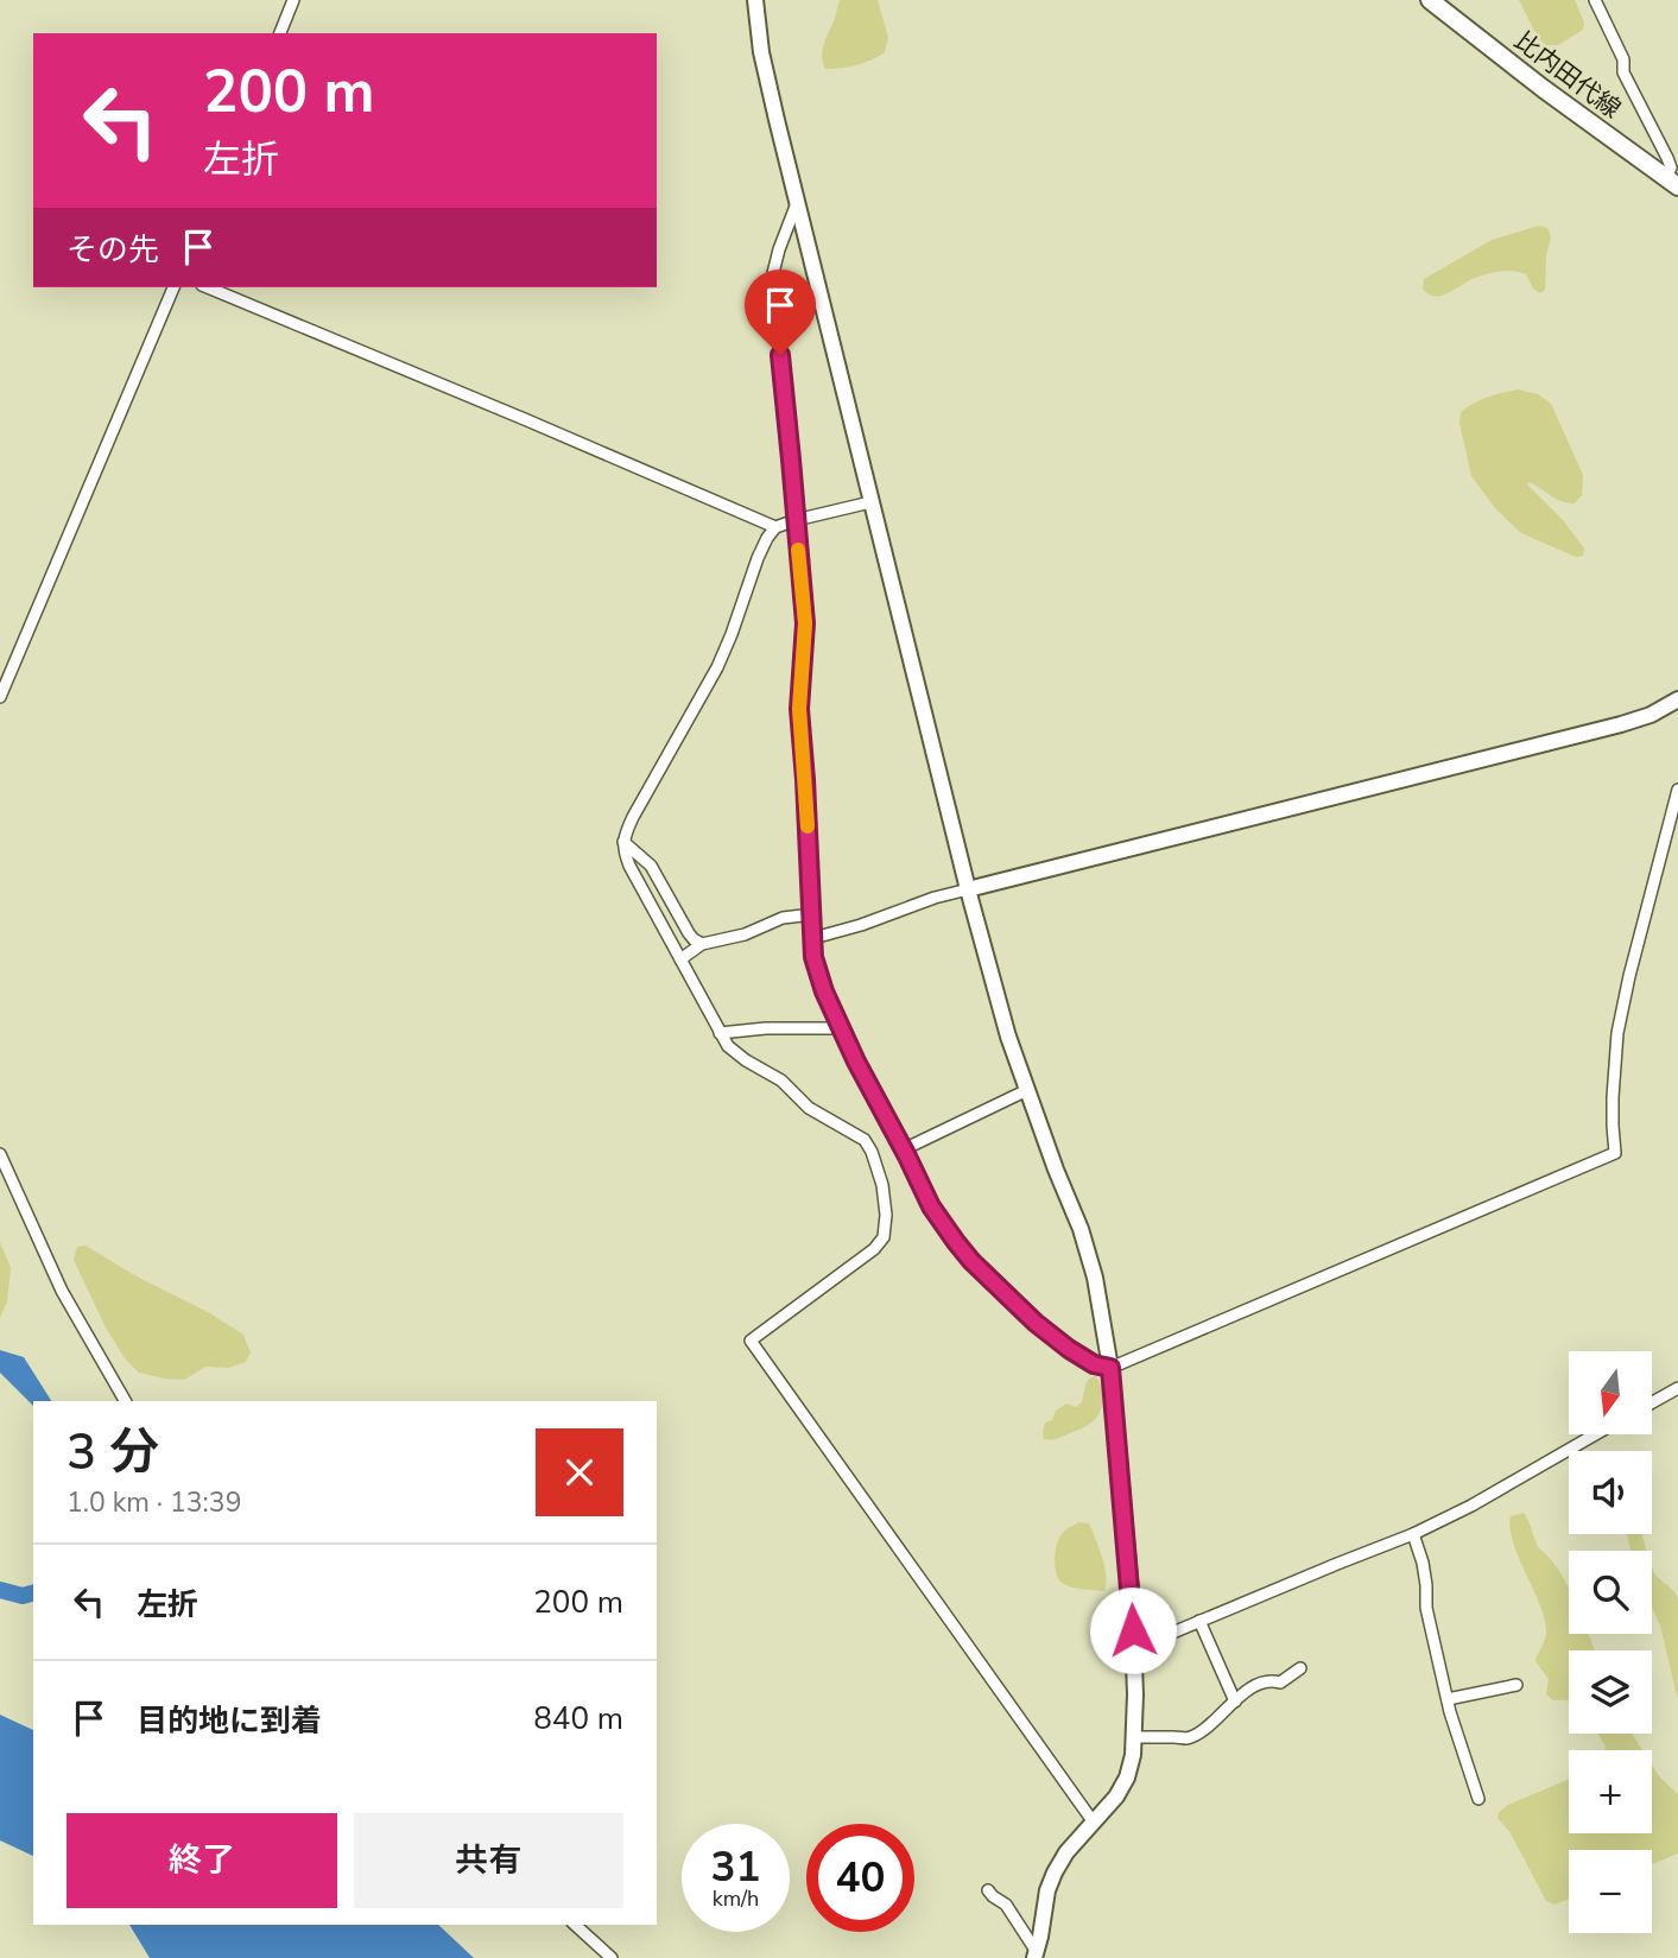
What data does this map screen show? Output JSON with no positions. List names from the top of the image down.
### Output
{
  "streets": {
    "main road": ["比内田代線"]
  },
  "north": "bottom",
  "page": {
    "turn": ["200 m", "左折"],
    "then": "その先",
    "map_buttons": ["+", "−"],
    "heading": ["3 分", "1.0 km · 13:39"],
    "list": [
      {
        "name": "左折",
        "value": "200 m"
      },
      {
        "name": "目的地に到着",
        "value": "840 m"
      }
    ],
    "buttons": ["終了", "共有"],
    "speed": "31 km/h",
    "limit": "40"
  }
}
